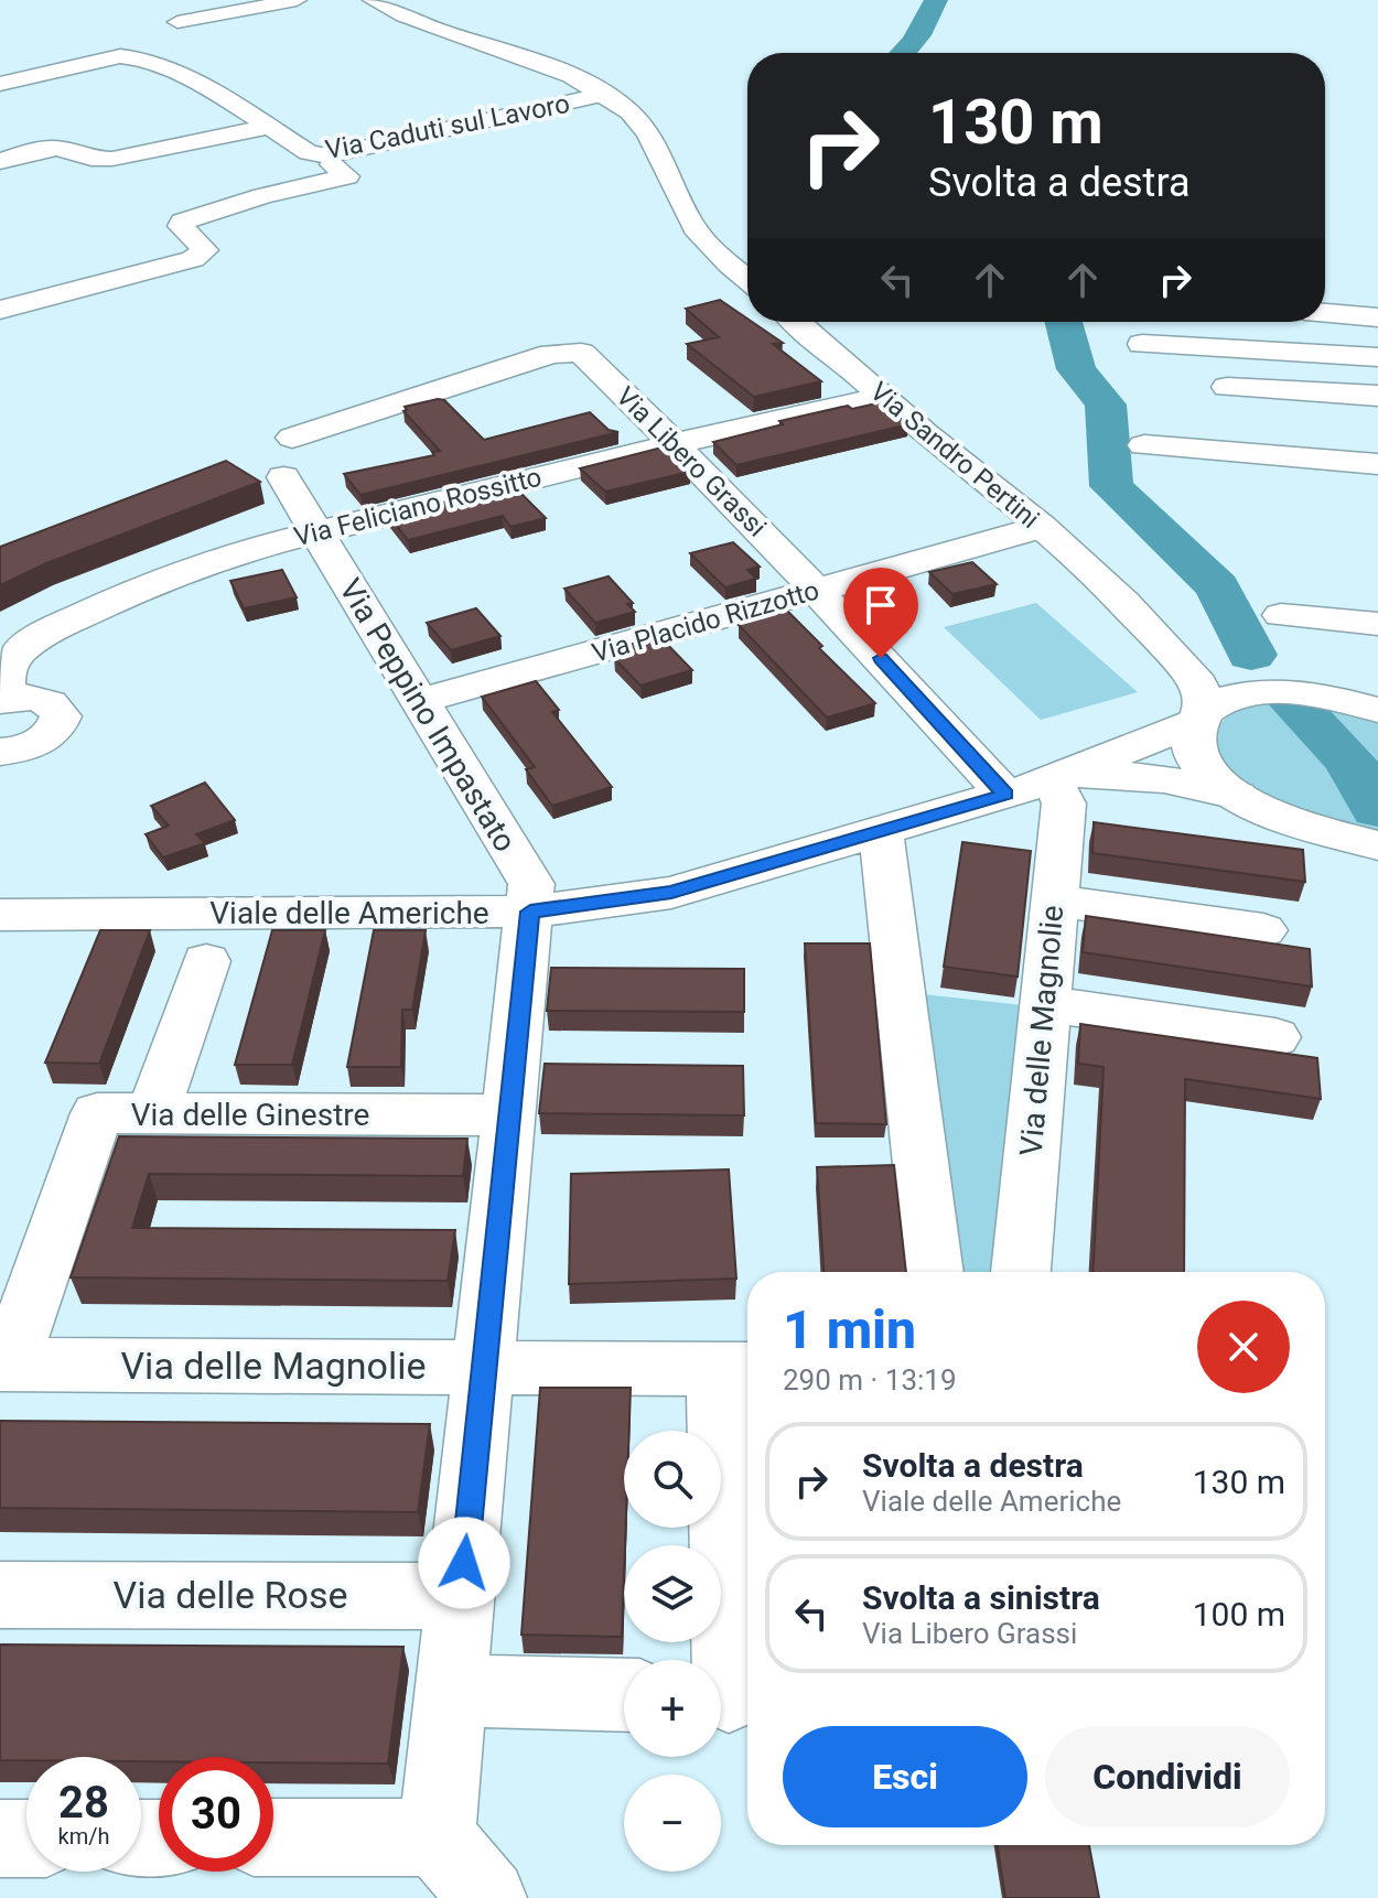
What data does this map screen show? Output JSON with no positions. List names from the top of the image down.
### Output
{
  "streets": {
    "street": [
      "Via Caduti sul Lavoro",
      "Via Sandro Pertini",
      "Via Libero Grassi",
      "Via Feliciano Rossitto",
      "Via Placido Rizzotto",
      "Via Peppino Impastato",
      "Viale delle Americhe",
      "Via delle Magnolie",
      "Via delle Ginestre",
      "Via delle Rose"
    ]
  },
  "crossings": [
    ["Via Sandro Pertini", "Via Feliciano Rossitto"],
    ["Via Sandro Pertini", "Via Placido Rizzotto"],
    ["Via Libero Grassi", "Via Feliciano Rossitto"],
    ["Via Libero Grassi", "Via Placido Rizzotto"],
    ["Via Libero Grassi", "Viale delle Americhe"],
    ["Via Libero Grassi", "Via delle Magnolie"],
    ["Via Feliciano Rossitto", "Via Peppino Impastato"],
    ["Via Placido Rizzotto", "Via Peppino Impastato"],
    ["Via Peppino Impastato", "Viale delle Americhe"],
    ["Via Peppino Impastato", "Via delle Magnolie"],
    ["Via Peppino Impastato", "Via delle Ginestre"],
    ["Via Peppino Impastato", "Via delle Rose"],
    ["Viale delle Americhe", "Via delle Magnolie"],
    ["Via delle Magnolie", "Via delle Ginestre"]
  ],
  "page": {
    "turn": ["130 m", "Svolta a destra"],
    "heading": ["1 min", "290 m · 13:19"],
    "list": [
      {
        "name": "Svolta a destra",
        "note": "Viale delle Americhe",
        "value": "130 m"
      },
      {
        "name": "Svolta a sinistra",
        "note": "Via Libero Grassi",
        "value": "100 m"
      }
    ],
    "map_buttons": ["+", "−"],
    "buttons": ["Esci", "Condividi"],
    "speed": "28 km/h",
    "limit": "30"
  }
}
